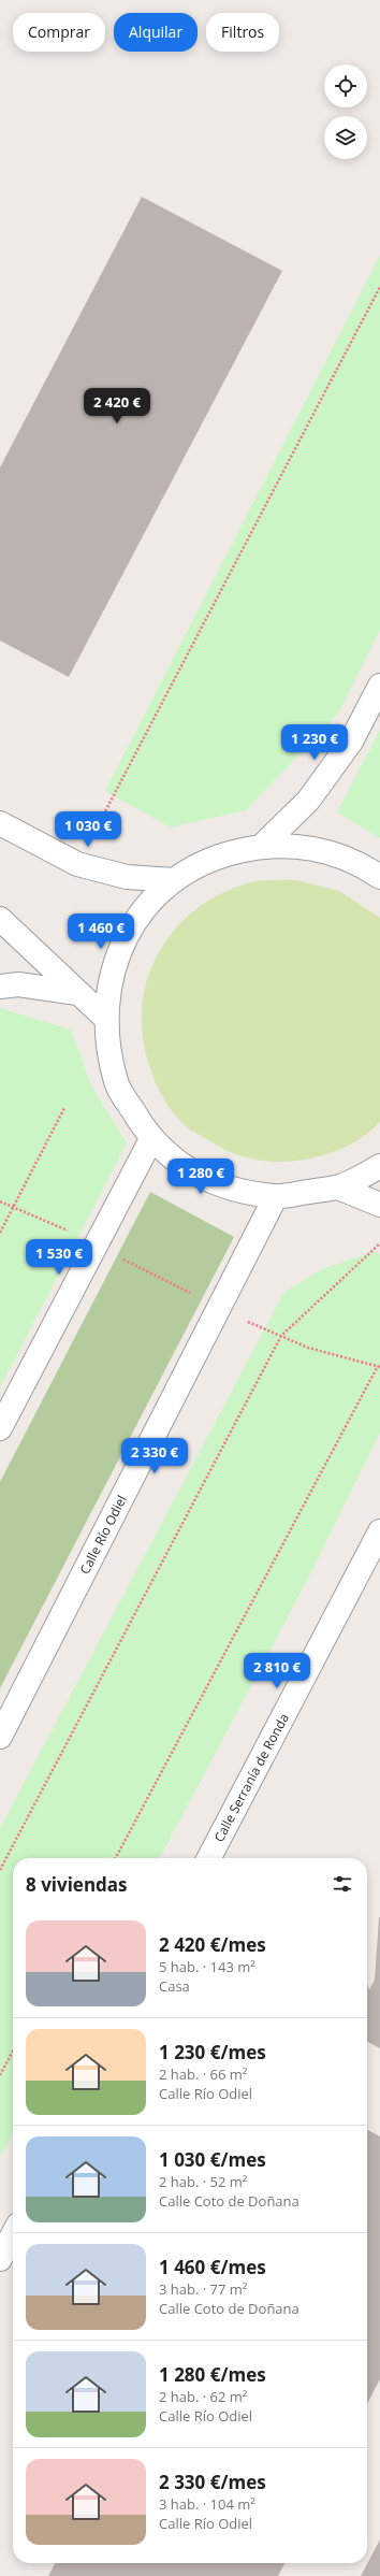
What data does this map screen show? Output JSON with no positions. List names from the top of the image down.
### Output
{
  "streets": {
    "street": ["Calle Río Odiel", "Calle Serranía de Ronda"]
  },
  "page": {
    "chip": ["Comprar", "Alquilar", "Filtros"],
    "price": [
      "2 420 €",
      "1 230 €",
      "1 030 €",
      "1 460 €",
      "1 280 €",
      "1 530 €",
      "2 330 €",
      "2 810 €"
    ],
    "heading": "8 viviendas",
    "list": [
      {
        "name": "2 420 €/mes",
        "note": "5 hab. · 143 m² · Casa"
      },
      {
        "name": "1 230 €/mes",
        "note": "2 hab. · 66 m² · Calle Río Odiel"
      },
      {
        "name": "1 030 €/mes",
        "note": "2 hab. · 52 m² · Calle Coto de Doñana"
      },
      {
        "name": "1 460 €/mes",
        "note": "3 hab. · 77 m² · Calle Coto de Doñana"
      },
      {
        "name": "1 280 €/mes",
        "note": "2 hab. · 62 m² · Calle Río Odiel"
      },
      {
        "name": "2 330 €/mes",
        "note": "3 hab. · 104 m² · Calle Río Odiel"
      }
    ]
  }
}
